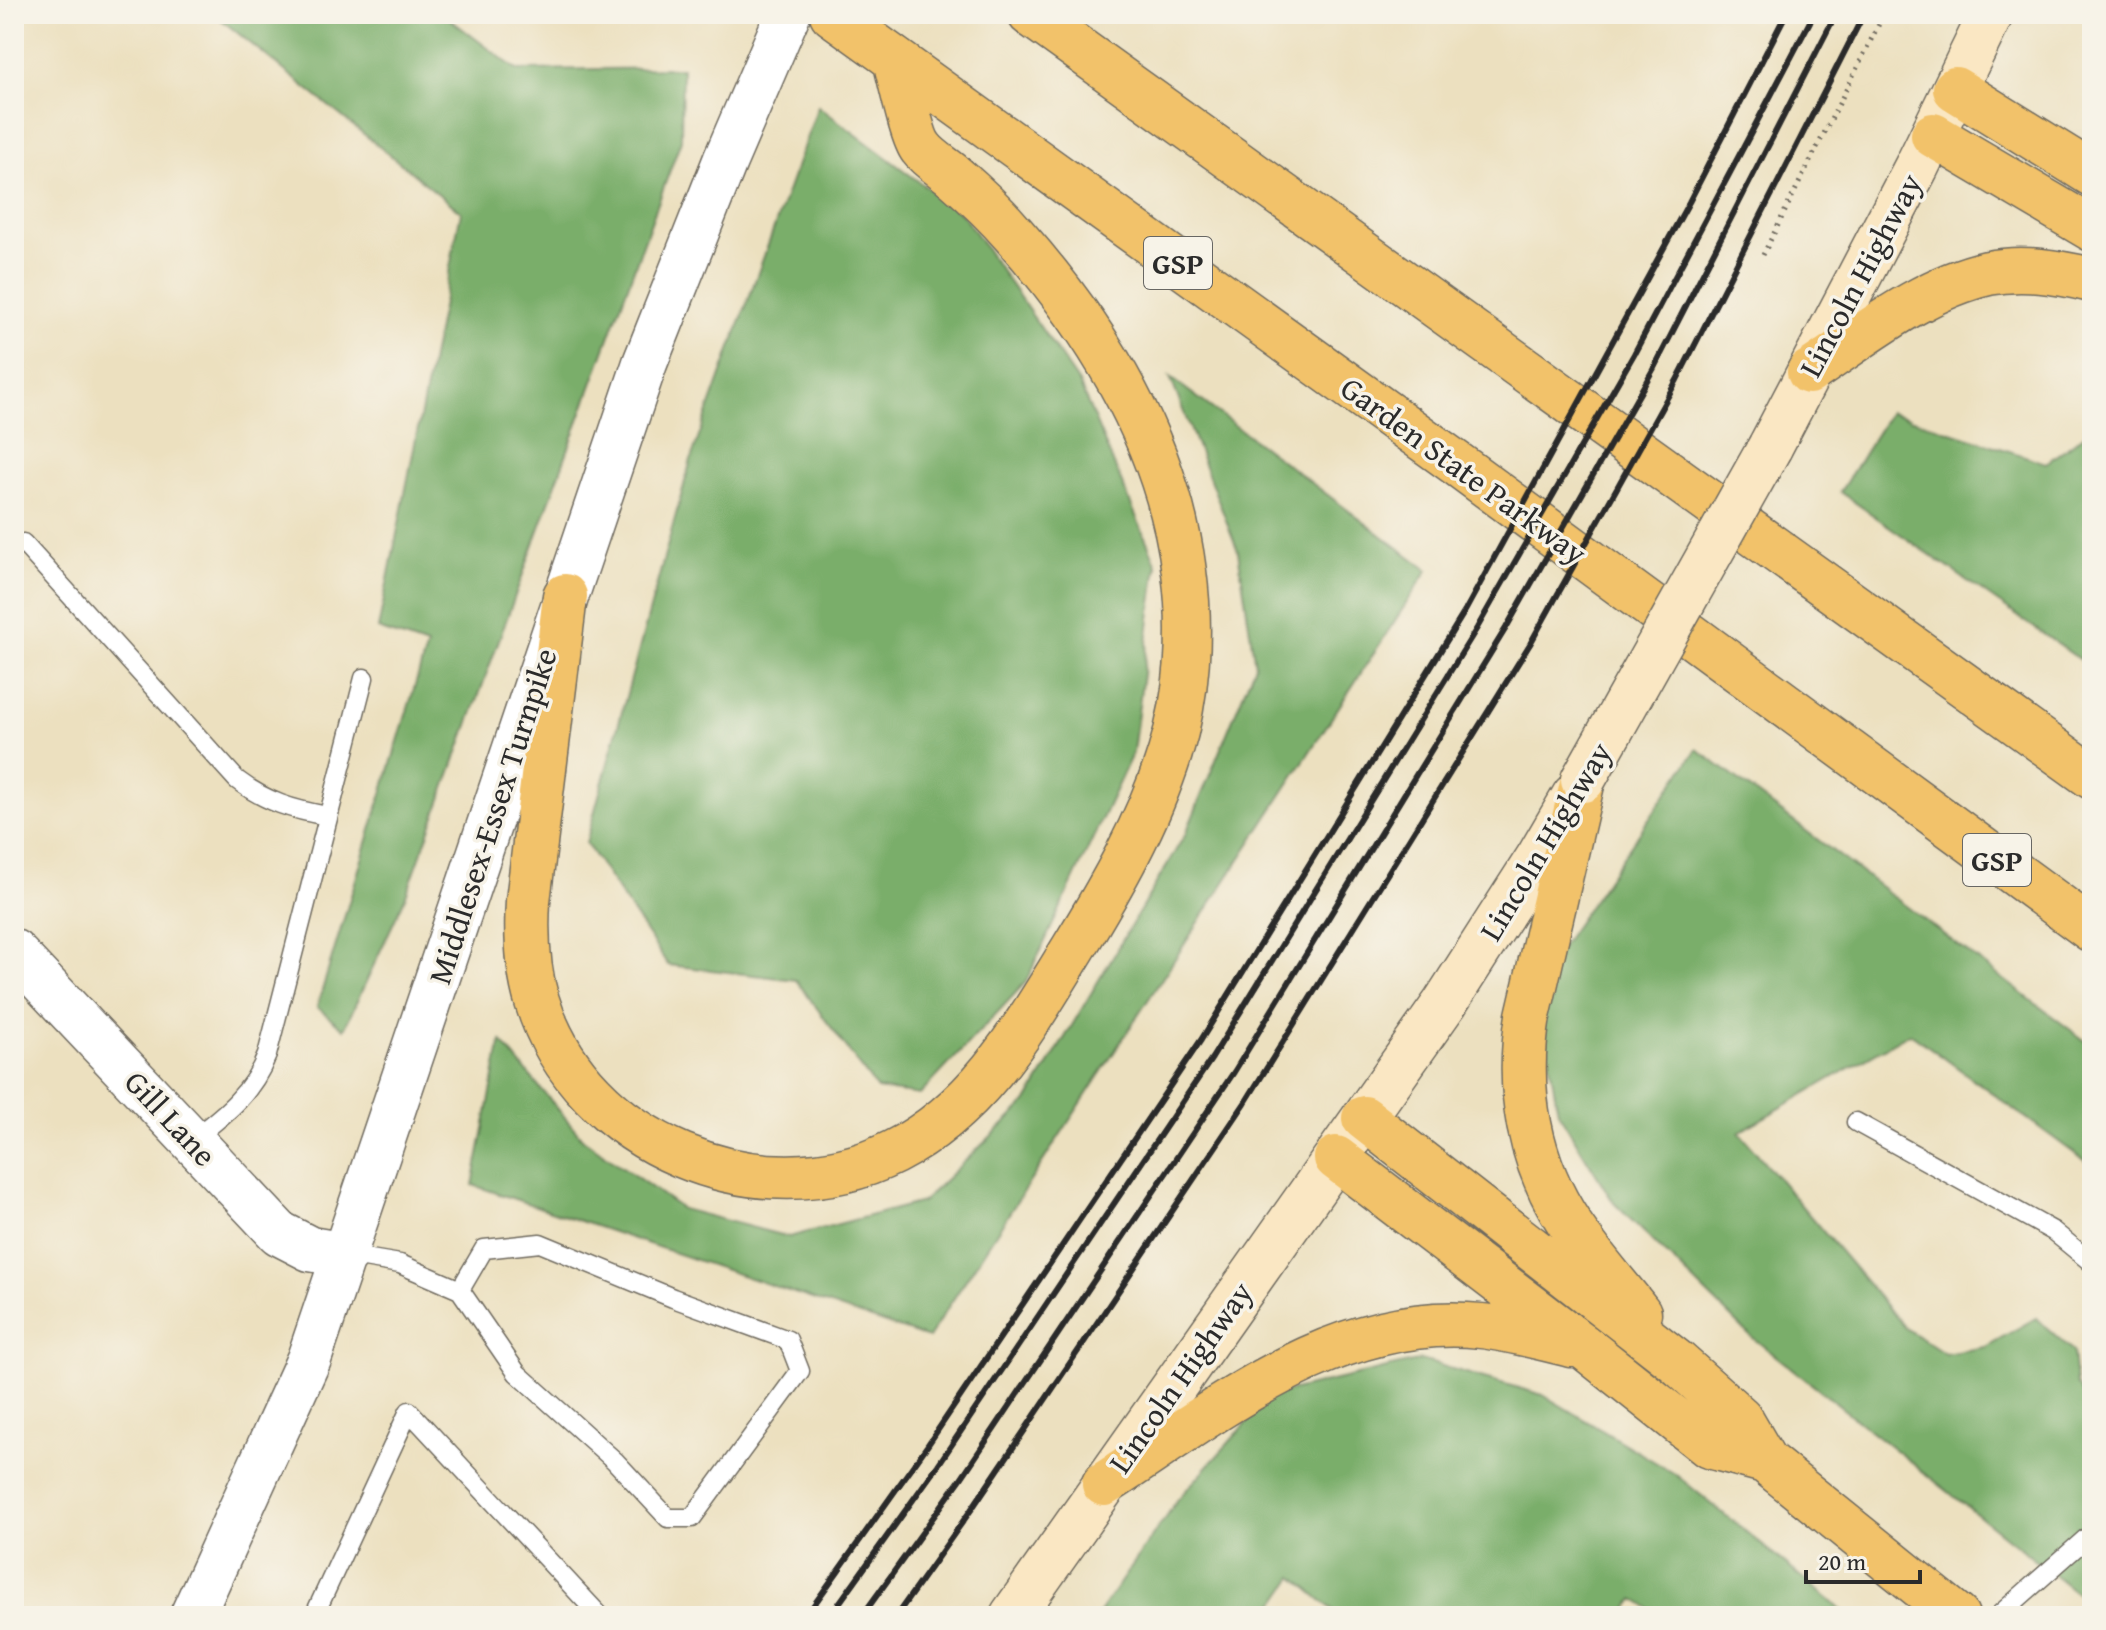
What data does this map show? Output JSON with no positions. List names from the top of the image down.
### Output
{
  "streets": {
    "highway": ["GSP", "Garden State Parkway"],
    "main road": ["Lincoln Highway"],
    "street": ["Middlesex-Essex Turnpike", "Gill Lane"]
  },
  "crossings": [
    ["Middlesex-Essex Turnpike", "Gill Lane"]
  ],
  "scale_bar": "20 m"
}
